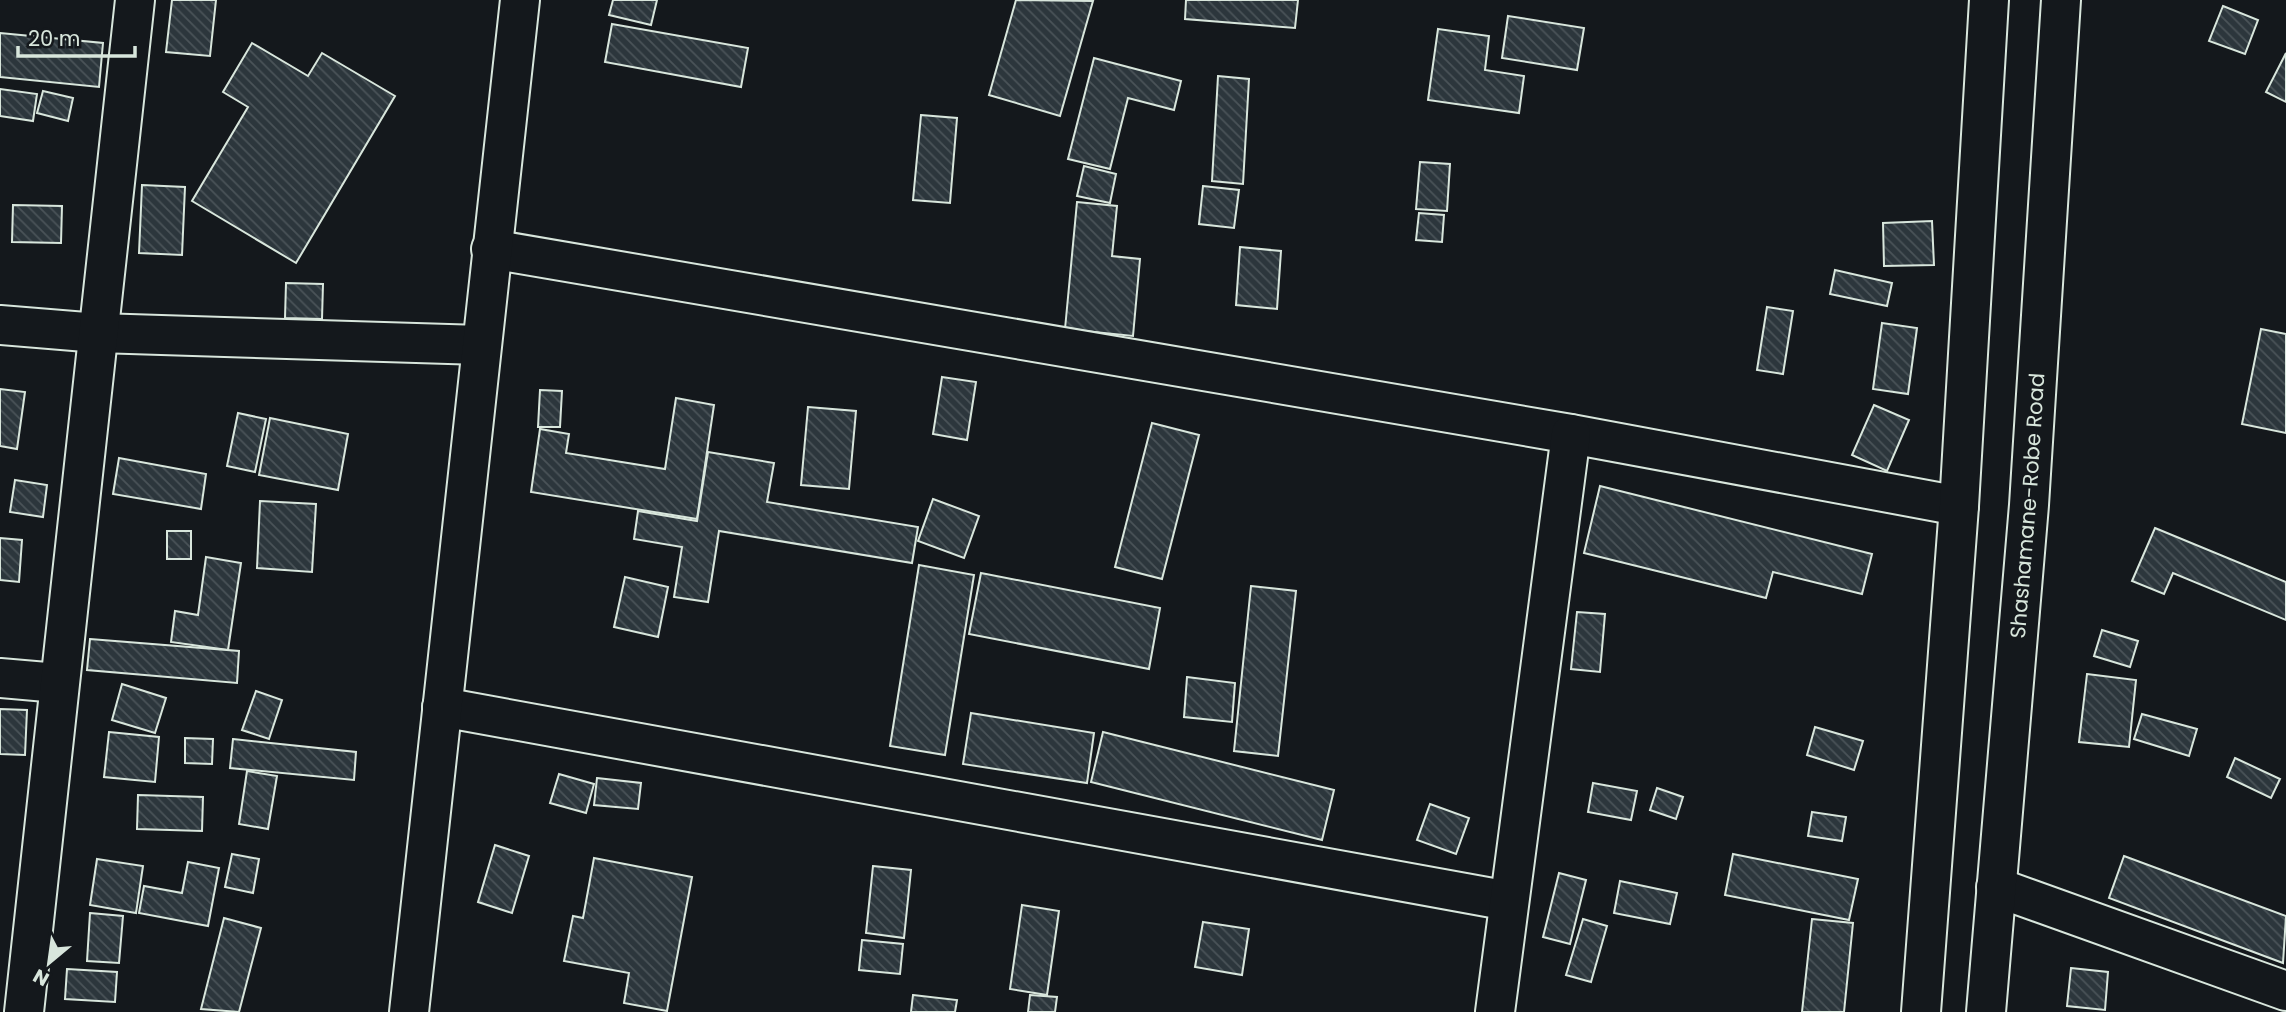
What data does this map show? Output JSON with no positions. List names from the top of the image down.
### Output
{
  "streets": {
    "street": ["Shashamane-Robe Road"]
  },
  "scale_bar": "20 m",
  "north": "bottom left"
}
